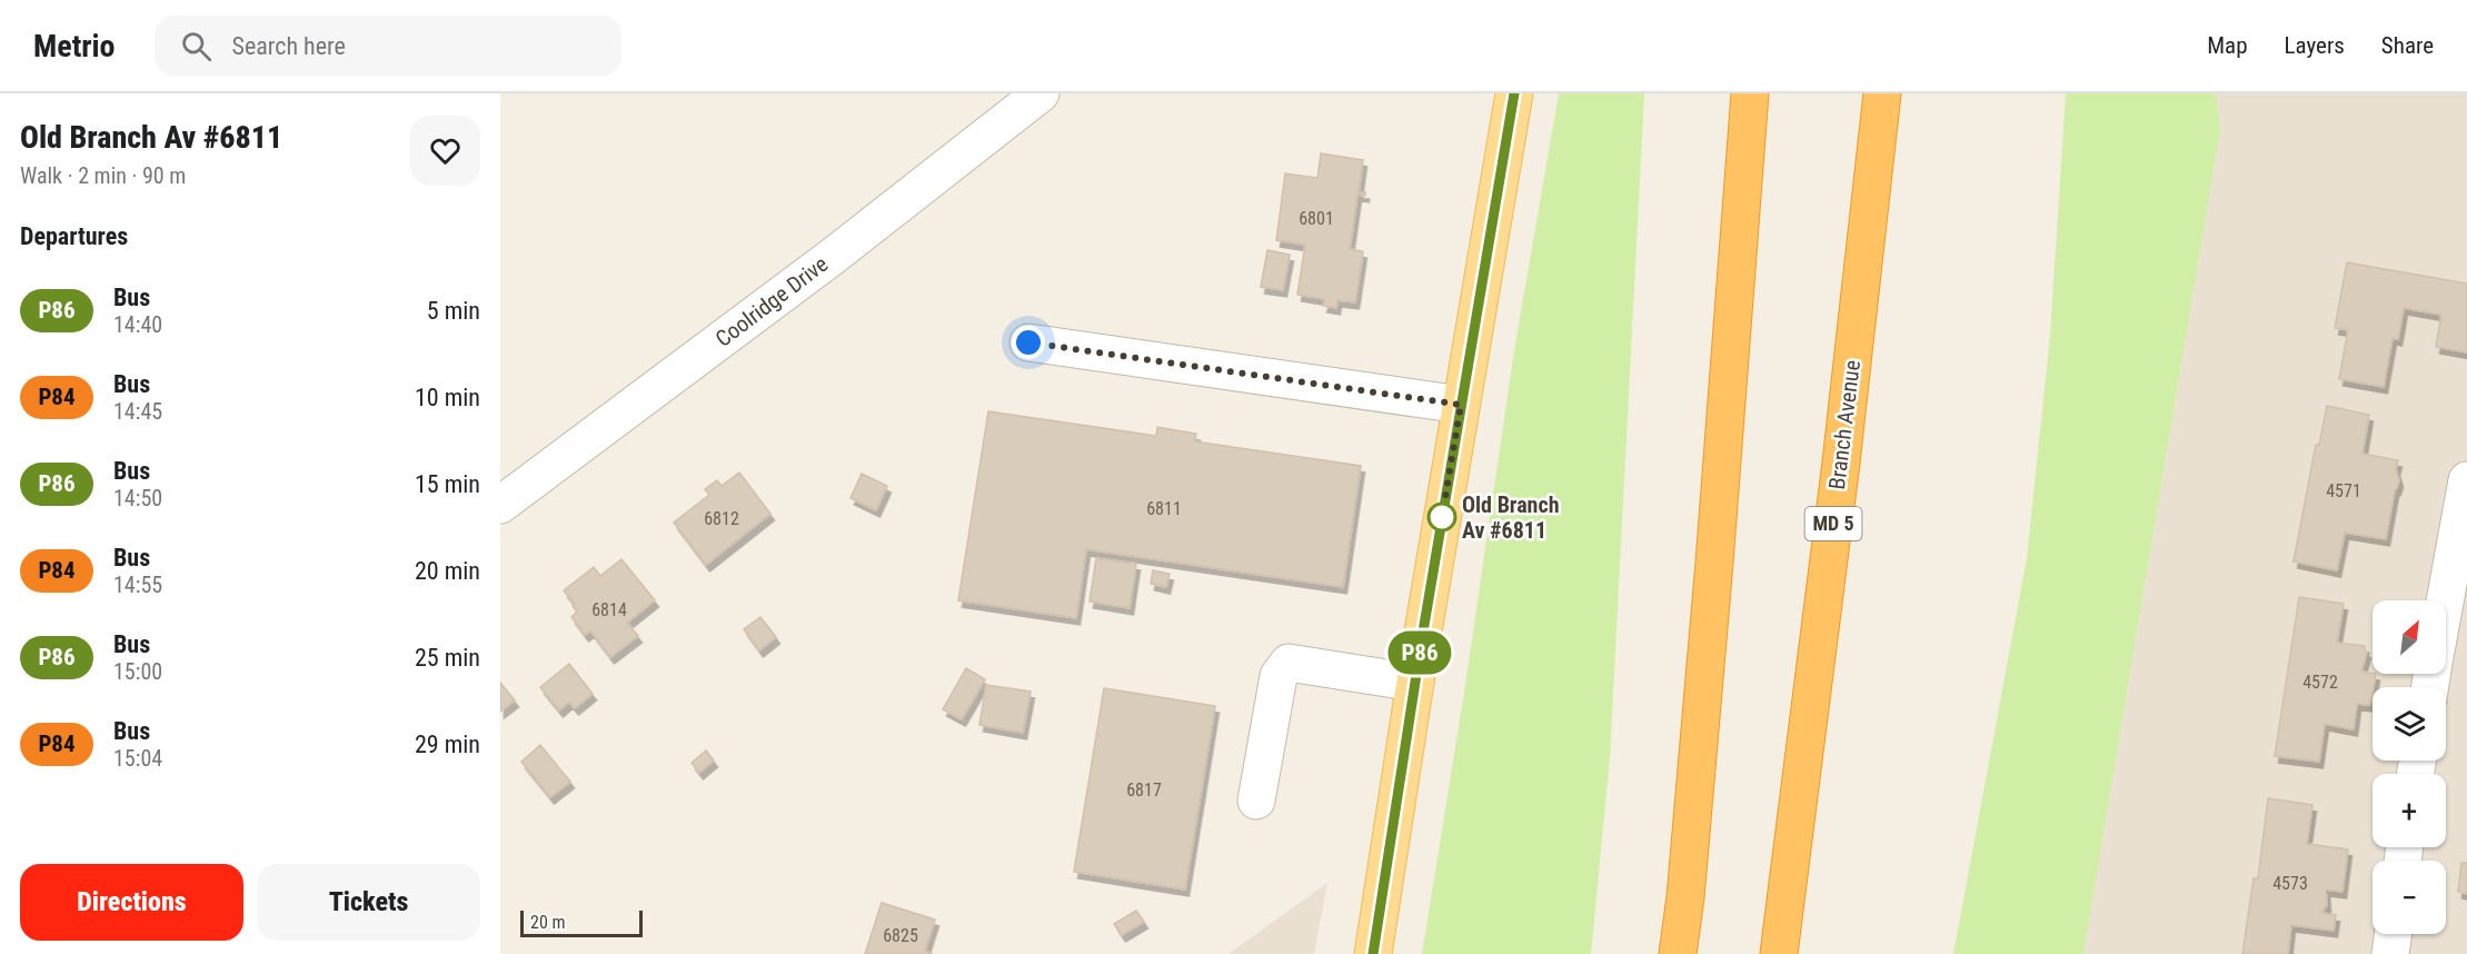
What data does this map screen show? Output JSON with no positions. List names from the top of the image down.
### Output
{
  "streets": {
    "highway": ["Branch Avenue", "MD 5"],
    "street": ["Coolridge Drive"]
  },
  "places": ["Old Branch Av #6811"],
  "lines": ["bus line P86"],
  "house_numbers": [
    "6801",
    "4571",
    "6811",
    "6812",
    "6814",
    "4572",
    "6817",
    "4573",
    "6825"
  ],
  "scale_bar": "20 m",
  "north": "top right",
  "page": {
    "header": "Metrio",
    "search": "Search here",
    "nav": ["Map", "Layers", "Share"],
    "heading": [
      ["Old Branch Av #6811", "Walk · 2 min · 90 m"],
      "Departures"
    ],
    "on_map": "P86",
    "list": [
      {
        "mark": "P86",
        "name": "Bus",
        "note": "14:40",
        "value": "5 min"
      },
      {
        "mark": "P84",
        "name": "Bus",
        "note": "14:45",
        "value": "10 min"
      },
      {
        "mark": "P86",
        "name": "Bus",
        "note": "14:50",
        "value": "15 min"
      },
      {
        "mark": "P84",
        "name": "Bus",
        "note": "14:55",
        "value": "20 min"
      },
      {
        "mark": "P86",
        "name": "Bus",
        "note": "15:00",
        "value": "25 min"
      },
      {
        "mark": "P84",
        "name": "Bus",
        "note": "15:04",
        "value": "29 min"
      }
    ],
    "map_buttons": ["+", "−"],
    "buttons": ["Directions", "Tickets"],
    "scale": "20 m"
  }
}
